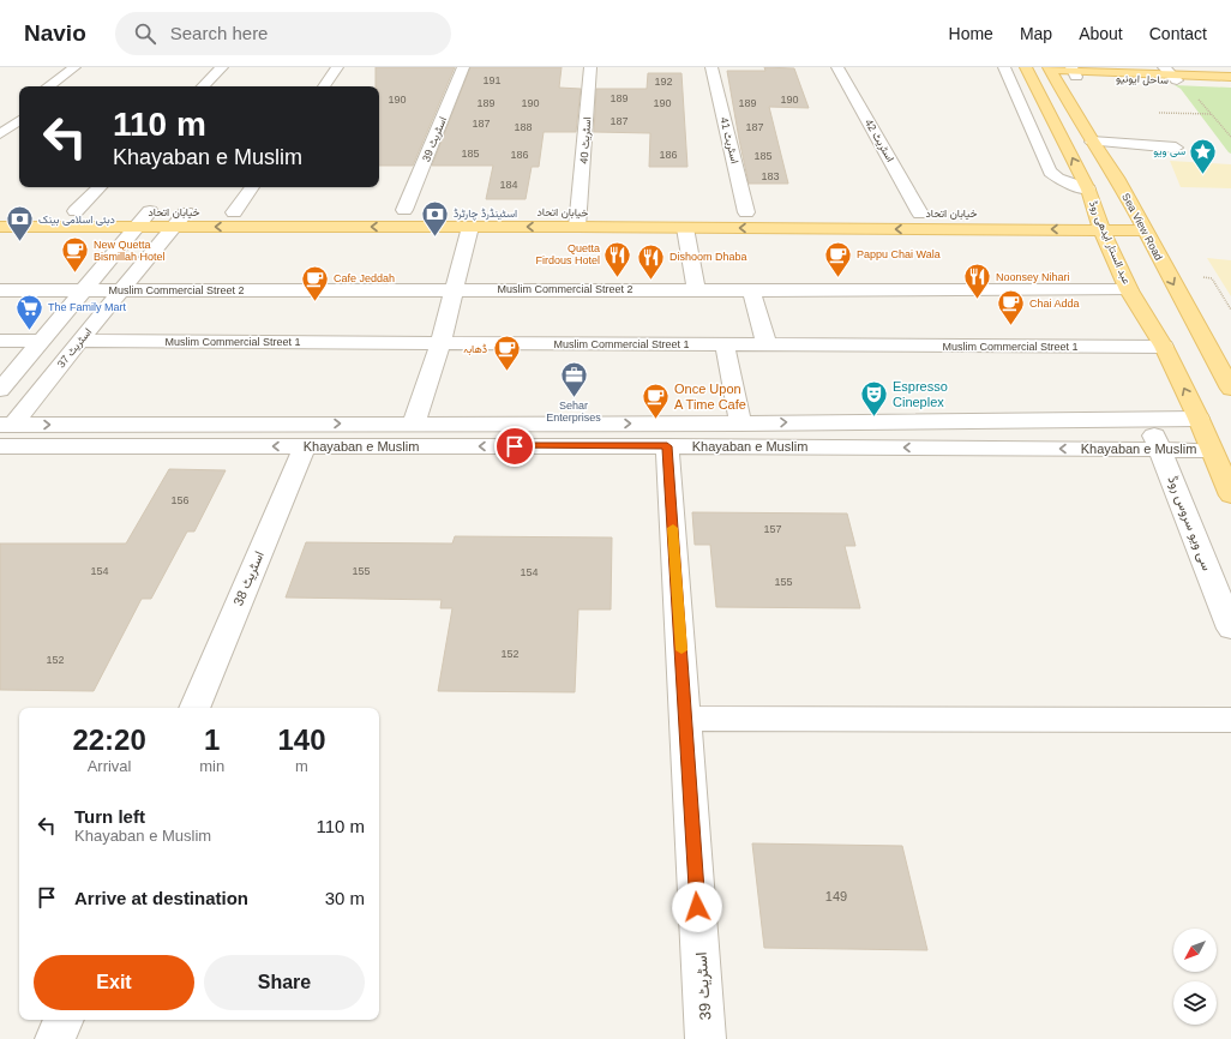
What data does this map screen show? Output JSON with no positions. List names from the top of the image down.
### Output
{
  "streets": {
    "main road": [
      "ساحل ایونیو",
      "خیابان اتحاد",
      "Sea View Road",
      "عبد الستار ایدھی روڈ"
    ],
    "street": [
      "اسٹریٹ 39",
      "اسٹریٹ 40",
      "اسٹریٹ 41",
      "اسٹریٹ 42",
      "Muslim Commercial Street 2",
      "Muslim Commercial Street 1",
      "اسٹریٹ 37",
      "Khayaban e Muslim",
      "سی ویو سروس روڈ",
      "اسٹریٹ 38"
    ]
  },
  "crossings": [
    ["ساحل ایونیو", "Sea View Road"],
    ["اسٹریٹ 39", "Khayaban e Muslim"],
    ["اسٹریٹ 40", "خیابان اتحاد"],
    ["اسٹریٹ 41", "خیابان اتحاد"],
    ["اسٹریٹ 42", "خیابان اتحاد"],
    ["خیابان اتحاد", "عبد الستار ایدھی روڈ"],
    ["خیابان اتحاد", "اسٹریٹ 37"],
    ["عبد الستار ایدھی روڈ", "Muslim Commercial Street 2"],
    ["عبد الستار ایدھی روڈ", "Muslim Commercial Street 1"],
    ["عبد الستار ایدھی روڈ", "Khayaban e Muslim"],
    ["Muslim Commercial Street 2", "اسٹریٹ 37"],
    ["Muslim Commercial Street 1", "اسٹریٹ 37"],
    ["اسٹریٹ 37", "Khayaban e Muslim"],
    ["Khayaban e Muslim", "سی ویو سروس روڈ"],
    ["Khayaban e Muslim", "اسٹریٹ 38"]
  ],
  "one_way": ["Sea View Road", "عبد الستار ایدھی روڈ"],
  "places": {
    "place": ["سی ویو"],
    "bank": ["اسٹینڈرڈ چارٹرڈ", "دبئی اسلامی بینک"],
    "cafe": [
      "New Quetta Bismillah Hotel",
      "Pappu Chai Wala",
      "Cafe Jeddah",
      "Chai Adda",
      "ڈھابہ",
      "Once Upon A Time Cafe"
    ],
    "restaurant": ["Quetta Firdous Hotel", "Dishoom Dhaba", "Noonsey Nihari"],
    "supermarket": ["The Family Mart"],
    "office": ["Sehar Enterprises"],
    "theatre": ["Espresso Cineplex"]
  },
  "house_numbers": [
    "191",
    "192",
    "189",
    "190",
    "190",
    "189",
    "190",
    "190",
    "189",
    "187",
    "187",
    "188",
    "187",
    "185",
    "186",
    "186",
    "185",
    "183",
    "184",
    "156",
    "157",
    "154",
    "155",
    "154",
    "155",
    "152",
    "152",
    "149"
  ],
  "north": "bottom left",
  "page": {
    "header": "Navio",
    "search": "Search here",
    "nav": [
      "Home",
      "Map",
      "About",
      "Contact"
    ],
    "turn": ["110 m", "Khayaban e Muslim"],
    "eta": [
      "22:20",
      "Arrival",
      "1",
      "min",
      "140",
      "m"
    ],
    "list": [
      {
        "name": "Turn left",
        "note": "Khayaban e Muslim",
        "value": "110 m"
      },
      {
        "name": "Arrive at destination",
        "value": "30 m"
      }
    ],
    "buttons": ["Exit", "Share"]
  }
}
